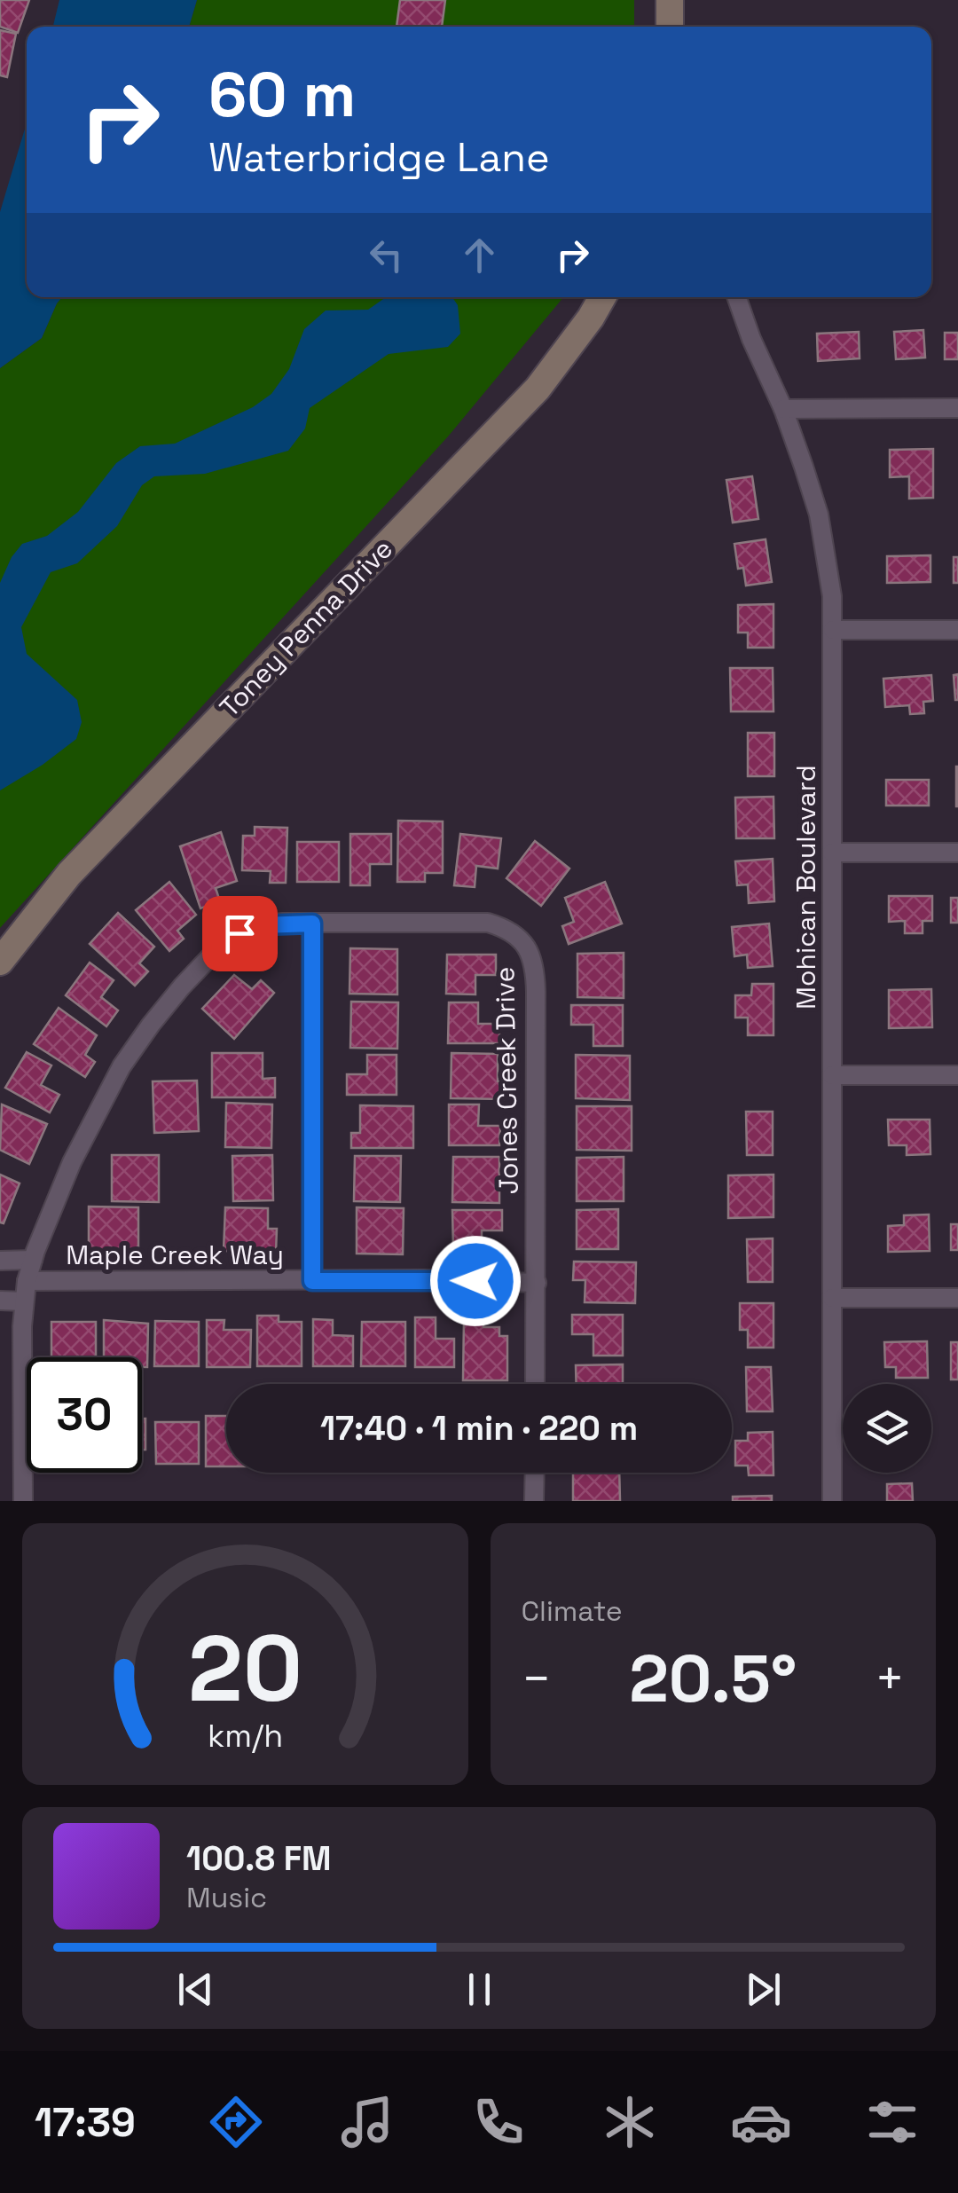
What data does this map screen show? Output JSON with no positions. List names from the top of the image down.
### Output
{
  "streets": {
    "street": [
      "Toney Penna Drive",
      "Mohican Boulevard",
      "Jones Creek Drive",
      "Maple Creek Way"
    ]
  },
  "crossings": [
    ["Jones Creek Drive", "Maple Creek Way"]
  ],
  "page": {
    "turn": ["60 m", "Waterbridge Lane"],
    "limit": "30",
    "trip": "17:40 · 1 min · 220 m",
    "tile": "Climate",
    "heat": ["−", "20.5°", "+"],
    "song": ["100.8 FM", "Music"],
    "tabs": "17:39",
    "gauge": ["20", "km/h"]
  }
}
